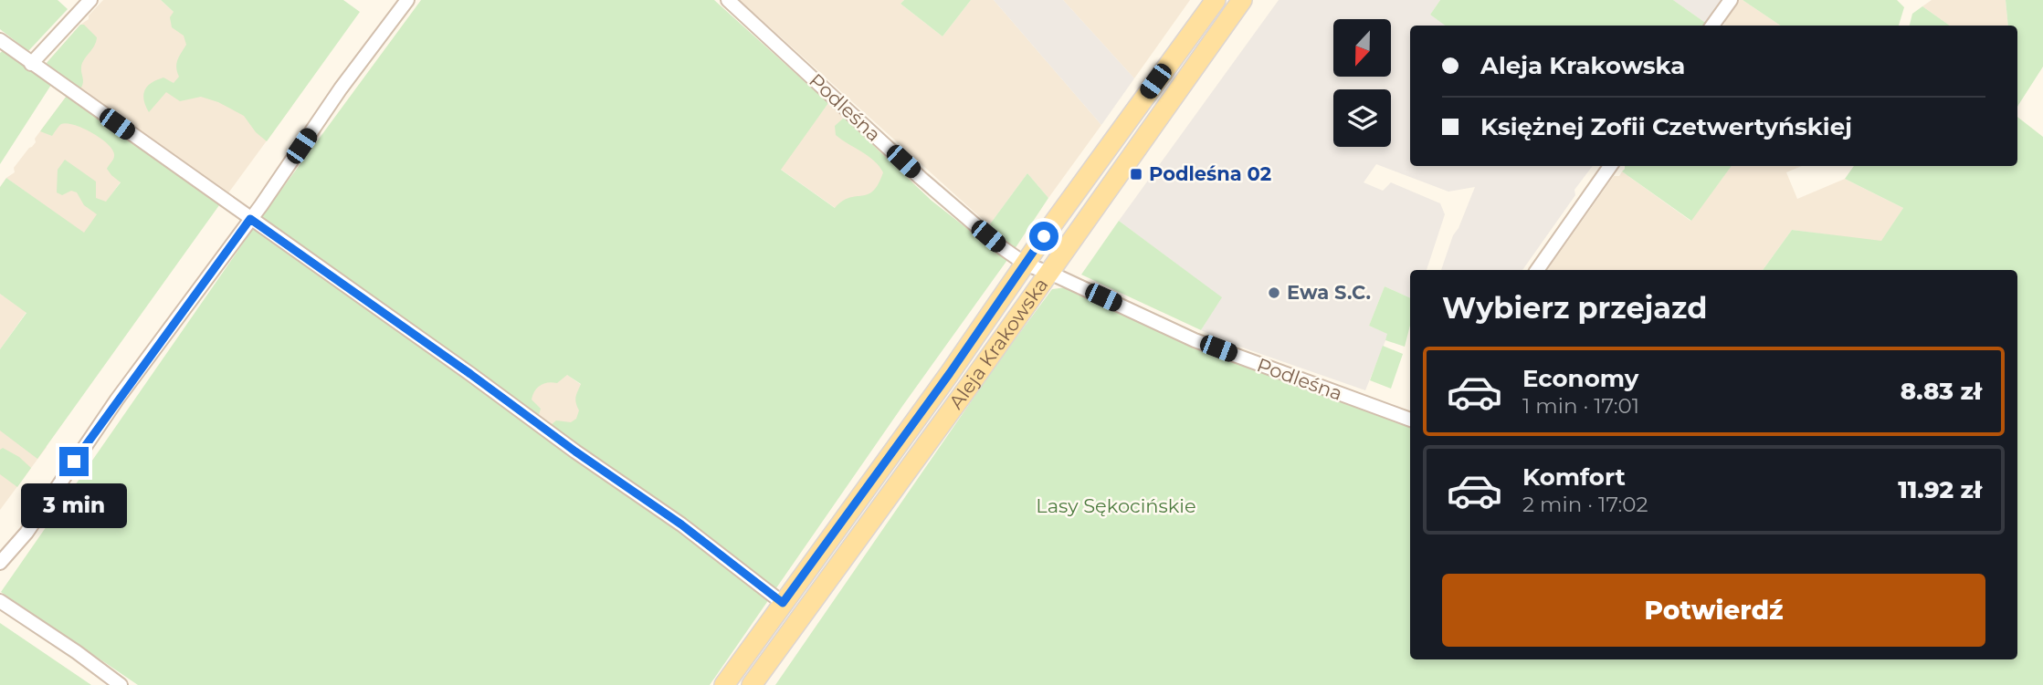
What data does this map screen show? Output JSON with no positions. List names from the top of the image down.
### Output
{
  "streets": {
    "main road": ["Aleja Krakowska"],
    "street": ["Podleśna"]
  },
  "crossings": [
    ["Podleśna", "Aleja Krakowska"]
  ],
  "parks": ["Lasy Sękocińskie"],
  "places": {
    "transit": ["Podleśna 02"],
    "other": ["Ewa S.C."]
  },
  "north": "bottom",
  "page": {
    "banner": ["Aleja Krakowska", "Księżnej Zofii Czetwertyńskiej"],
    "heading": "Wybierz przejazd",
    "list": [
      {
        "name": "Economy",
        "note": "1 min · 17:01",
        "value": "8.83 zł"
      },
      {
        "name": "Komfort",
        "note": "2 min · 17:02",
        "value": "11.92 zł"
      }
    ],
    "bubble": "3 min",
    "buttons": "Potwierdź"
  }
}
